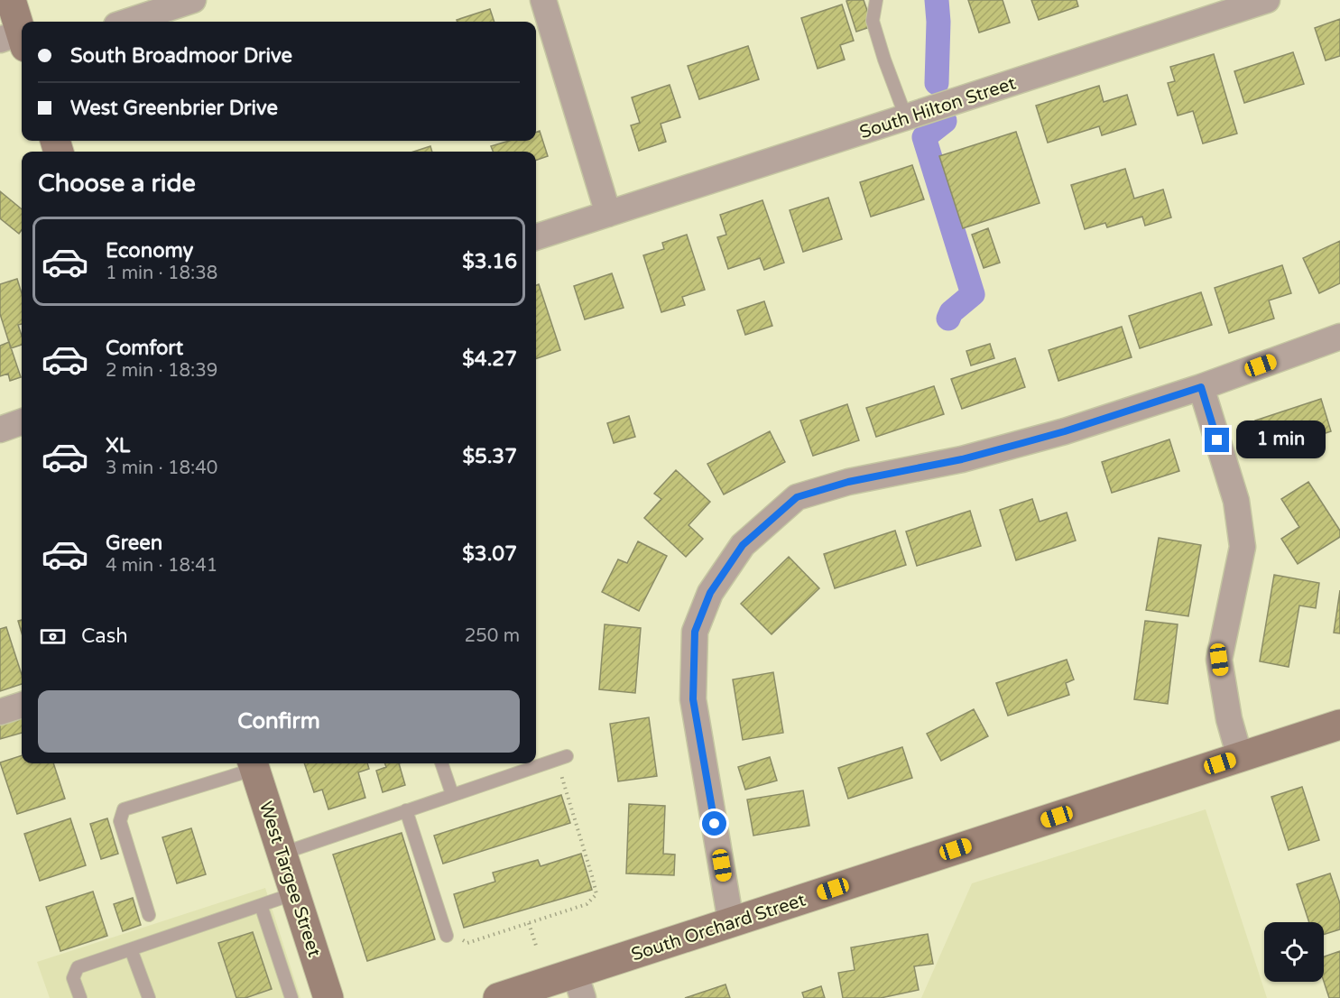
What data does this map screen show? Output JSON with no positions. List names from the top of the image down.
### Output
{
  "streets": {
    "main road": ["West Targee Street", "South Orchard Street"],
    "street": ["South Hilton Street"]
  },
  "page": {
    "banner": ["South Broadmoor Drive", "West Greenbrier Drive"],
    "heading": "Choose a ride",
    "list": [
      {
        "name": "Economy",
        "note": "1 min · 18:38",
        "value": "$3.16"
      },
      {
        "name": "Comfort",
        "note": "2 min · 18:39",
        "value": "$4.27"
      },
      {
        "name": "XL",
        "note": "3 min · 18:40",
        "value": "$5.37"
      },
      {
        "name": "Green",
        "note": "4 min · 18:41",
        "value": "$3.07"
      }
    ],
    "bubble": "1 min",
    "pay": ["Cash", "250 m"],
    "buttons": "Confirm"
  }
}
